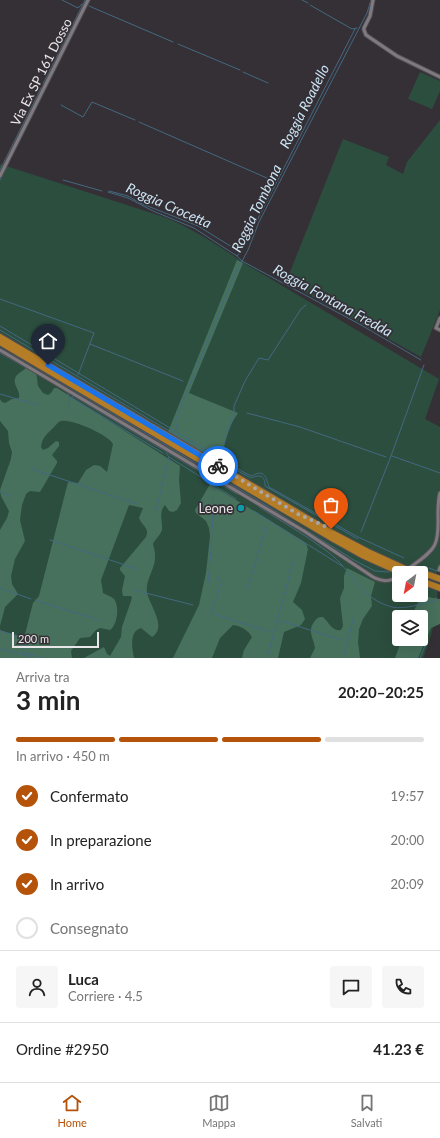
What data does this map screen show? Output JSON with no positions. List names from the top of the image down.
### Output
{
  "streets": {
    "street": ["Via Ex SP 161 Dosso"]
  },
  "water": [
    "Roggia Roadello",
    "Roggia Crocetta",
    "Roggia Tombona",
    "Roggia Fontana Fredda"
  ],
  "places": ["Leone"],
  "scale_bar": "200 m",
  "north": "bottom left",
  "page": {
    "scale": "200 m",
    "heading": ["3 min", "Arriva tra", "20:20–20:25"],
    "panel": [
      "Luca",
      "Corriere · 4.5",
      "Ordine #2950",
      "41.23 €"
    ],
    "bar": "In arrivo · 450 m",
    "list": [
      ["Confermato", "19:57"],
      ["In preparazione", "20:00"],
      ["In arrivo", "20:09"],
      "Consegnato"
    ],
    "tabs": ["Home", "Mappa", "Salvati"]
  }
}
